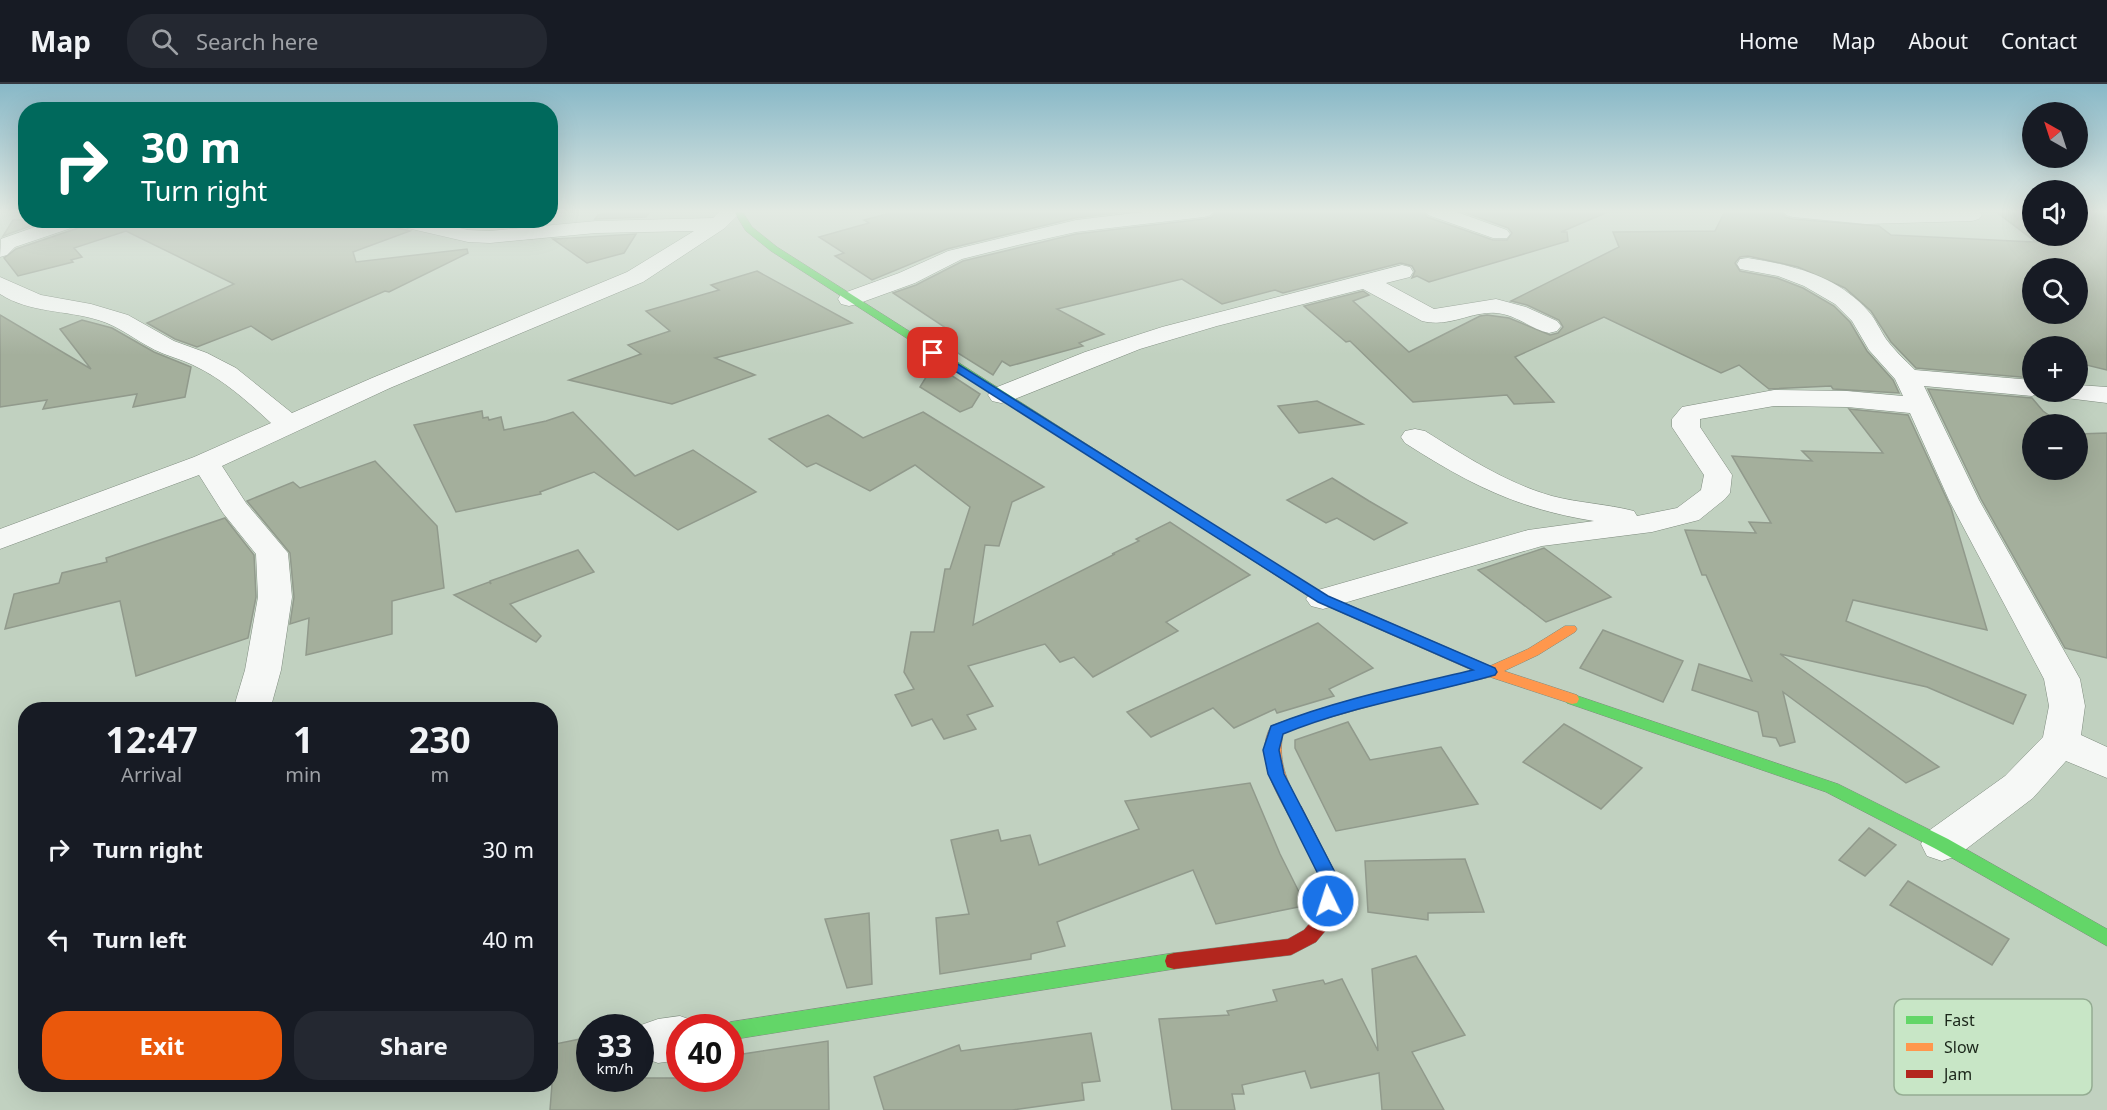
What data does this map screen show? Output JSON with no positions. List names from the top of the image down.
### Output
{
  "legend": ["Fast", "Slow", "Jam"],
  "north": "top left",
  "page": {
    "header": "Map",
    "search": "Search here",
    "nav": [
      "Home",
      "Map",
      "About",
      "Contact"
    ],
    "map_buttons": ["+", "−"],
    "turn": ["30 m", "Turn right"],
    "eta": [
      "12:47",
      "Arrival",
      "1",
      "min",
      "230",
      "m"
    ],
    "list": [
      {
        "name": "Turn right",
        "value": "30 m"
      },
      {
        "name": "Turn left",
        "value": "40 m"
      }
    ],
    "buttons": ["Exit", "Share"],
    "speed": "33 km/h",
    "limit": "40"
  }
}
